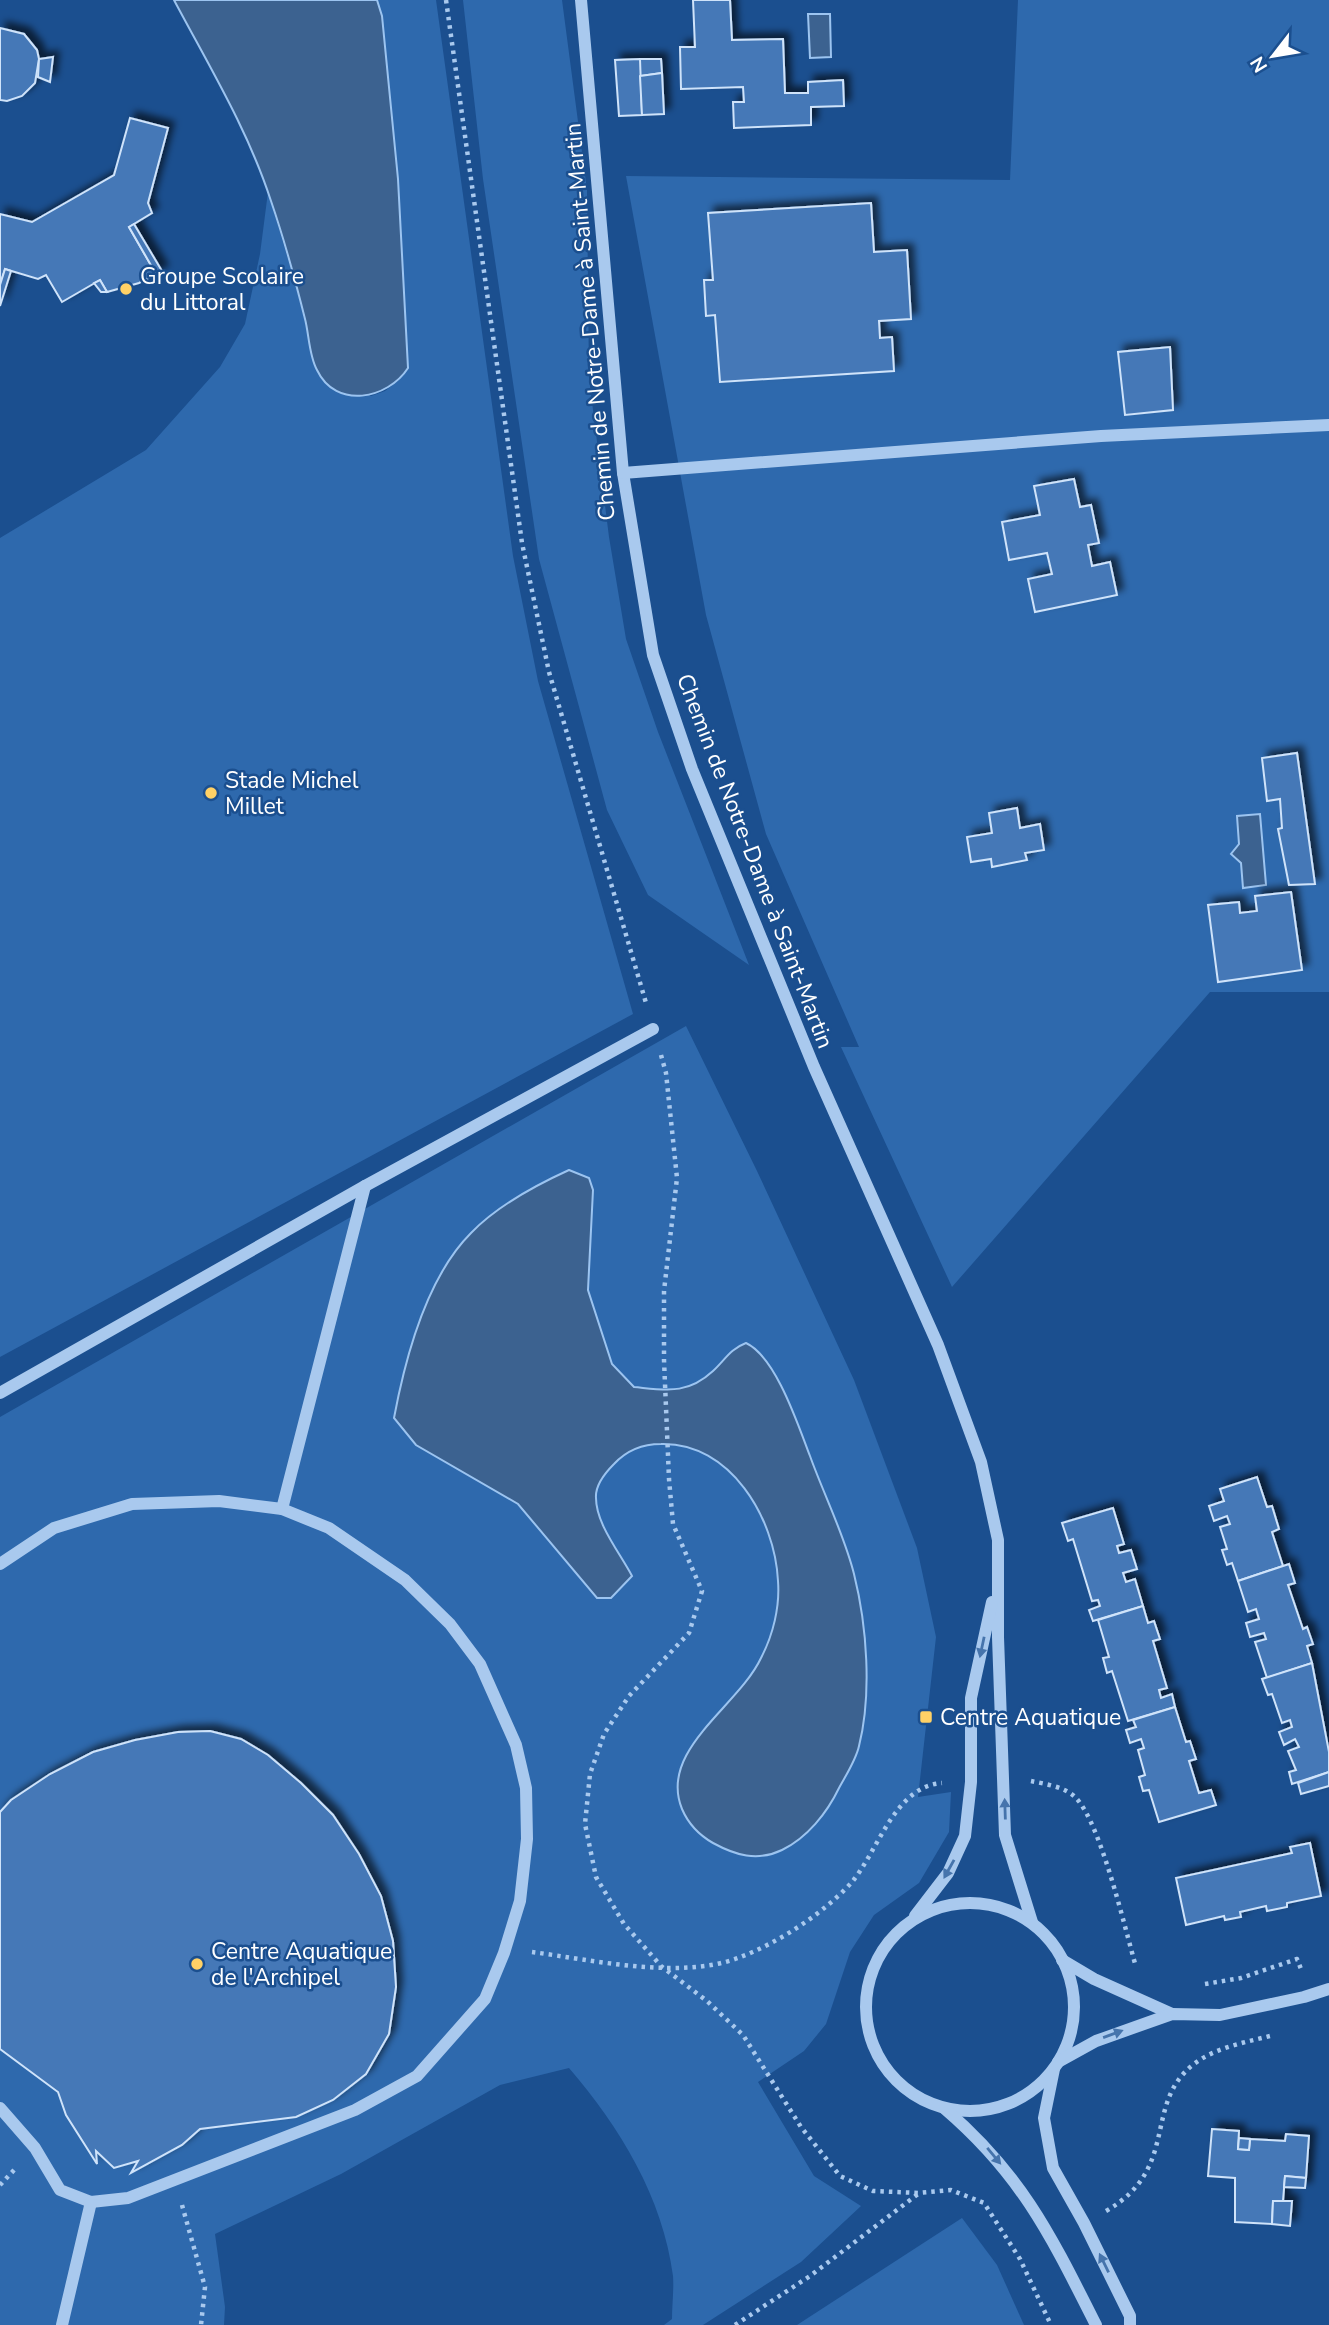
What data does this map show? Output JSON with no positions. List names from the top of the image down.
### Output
{
  "streets": {
    "street": ["Chemin de Notre-Dame à Saint-Martin"]
  },
  "places": {
    "other": ["Groupe Scolaire du Littoral", "Stade Michel Millet", "Centre Aquatique de l'Archipel"],
    "transit": ["Centre Aquatique"]
  },
  "north": "bottom left"
}
